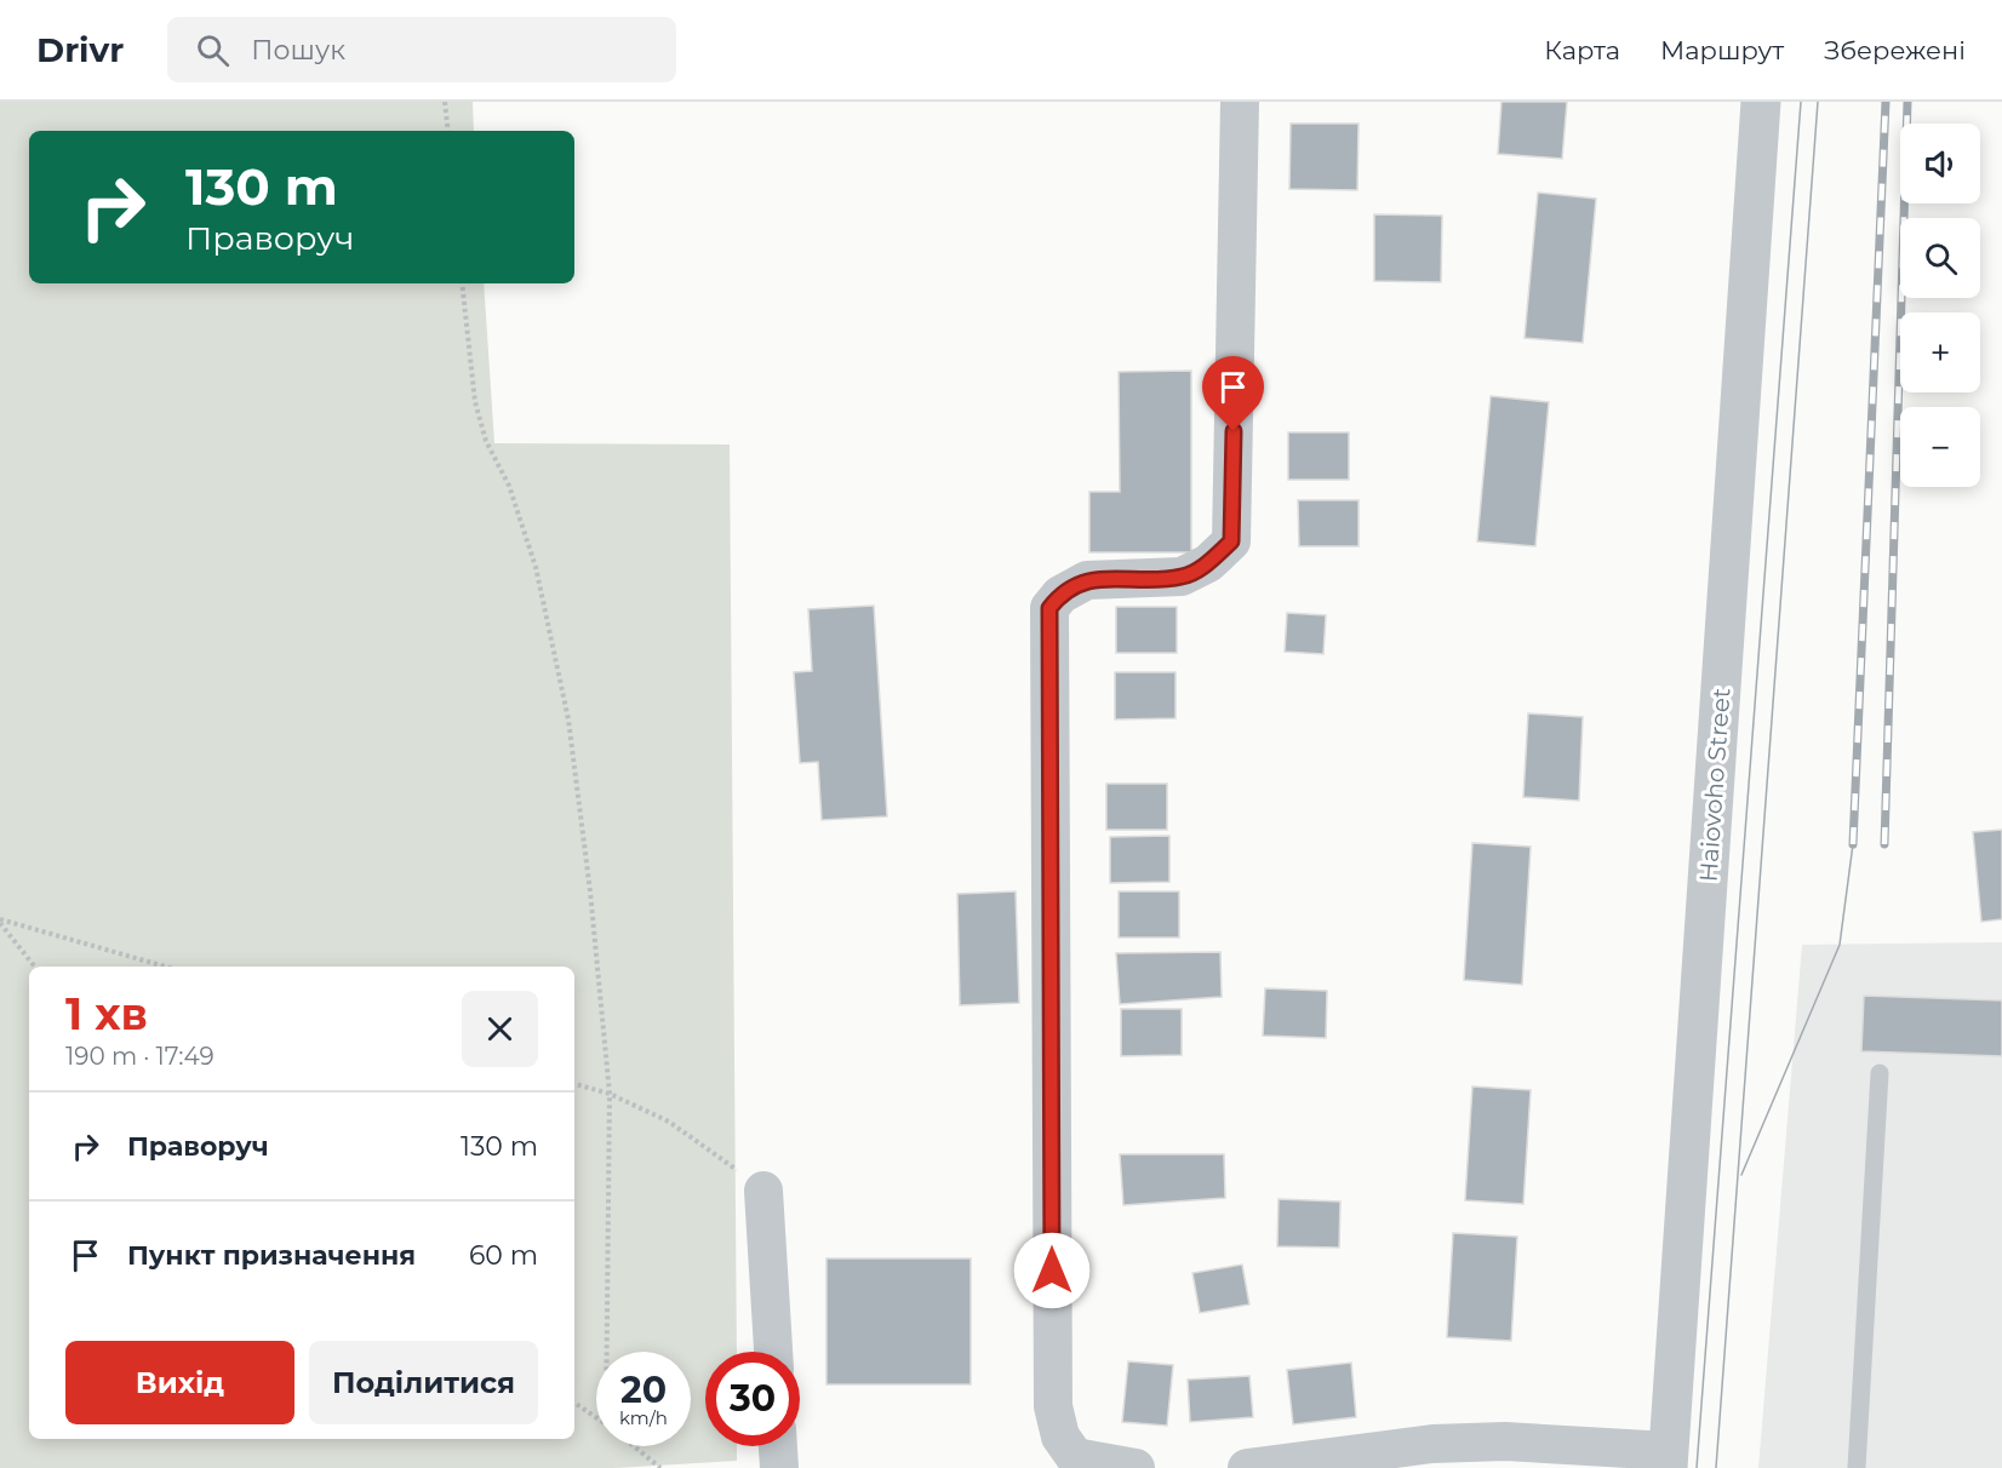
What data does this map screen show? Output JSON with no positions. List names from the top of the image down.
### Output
{
  "streets": {
    "street": ["Haiovoho Street"]
  },
  "page": {
    "header": "Drivr",
    "search": "Пошук",
    "nav": ["Карта", "Маршрут", "Збережені"],
    "map_buttons": ["+", "−"],
    "turn": ["130 m", "Праворуч"],
    "heading": ["1 хв", "190 m · 17:49"],
    "list": [
      {
        "name": "Праворуч",
        "value": "130 m"
      },
      {
        "name": "Пункт призначення",
        "value": "60 m"
      }
    ],
    "buttons": ["Вихід", "Поділитися"],
    "speed": "20 km/h",
    "limit": "30"
  }
}
